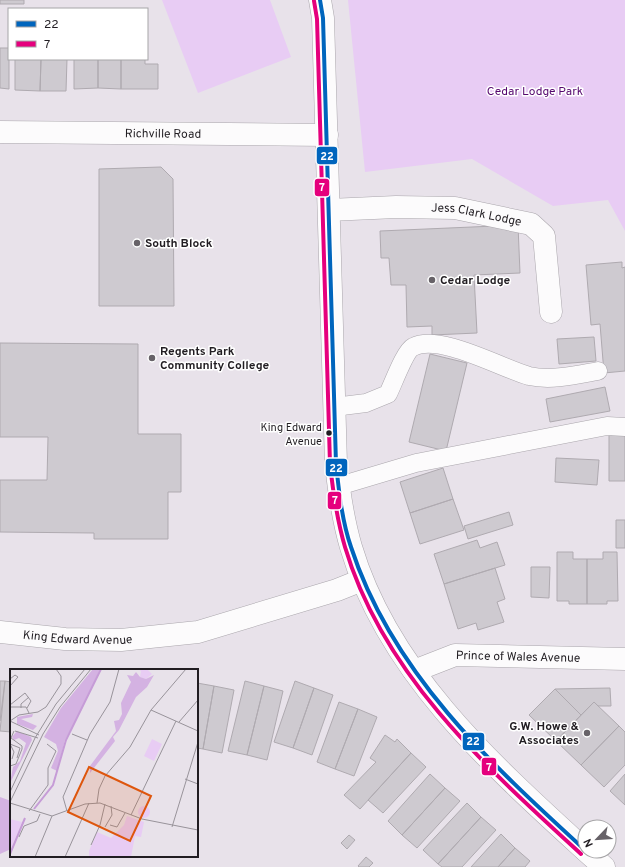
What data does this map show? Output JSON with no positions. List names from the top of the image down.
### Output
{
  "streets": {
    "street": [
      "Richville Road",
      "Jess Clark Lodge",
      "King Edward Avenue",
      "Prince of Wales Avenue"
    ]
  },
  "parks": ["Cedar Lodge Park"],
  "places": [
    "South Block",
    "Cedar Lodge",
    "Regents Park Community College",
    "King Edward Avenue",
    "G.W. Howe & Associates"
  ],
  "lines": ["transit line 22", "transit line 7"],
  "legend": ["22", "7"],
  "north": "bottom left"
}
